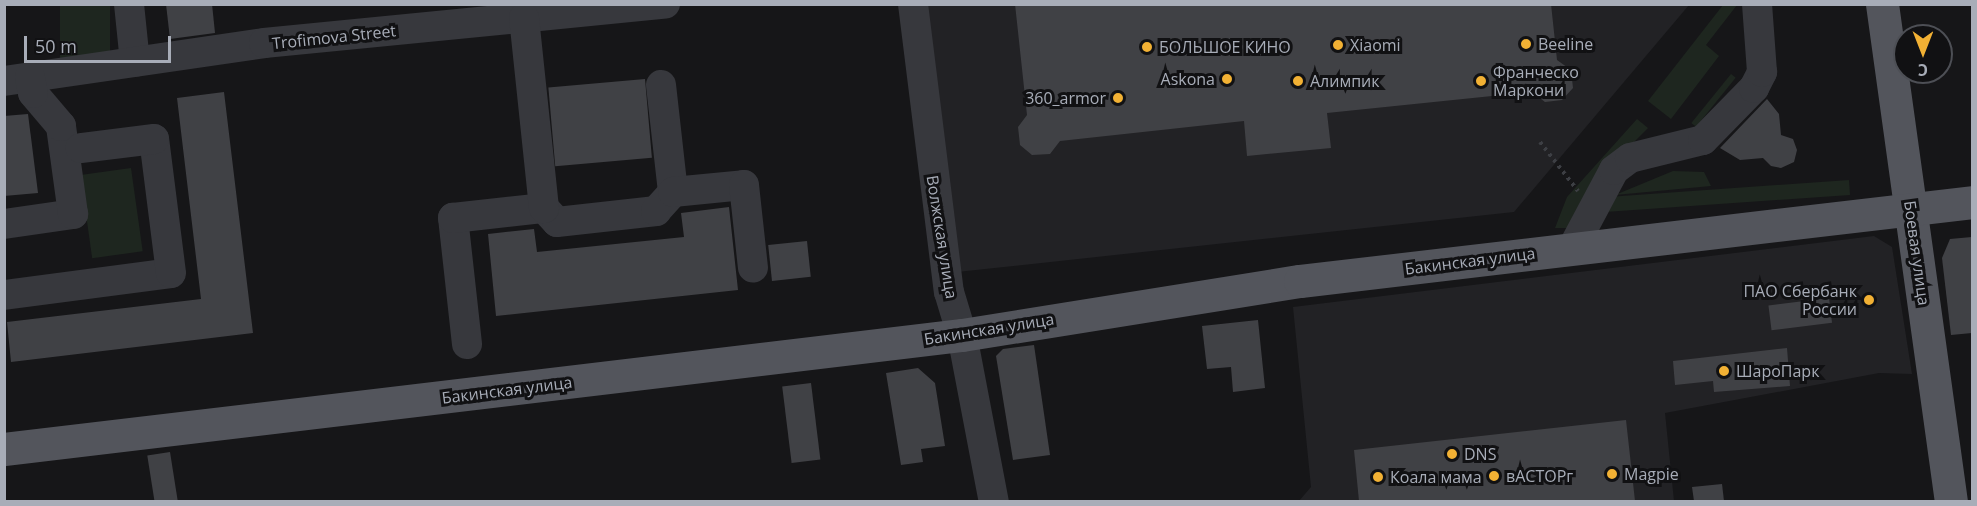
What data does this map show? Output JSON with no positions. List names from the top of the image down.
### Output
{
  "streets": {
    "main road": ["Боевая улица", "Бакинская улица"],
    "street": ["Trofimova Street", "Волжская улица"]
  },
  "crossings": [
    ["Волжская улица", "Бакинская улица"],
    ["Боевая улица", "Бакинская улица"]
  ],
  "places": [
    "Beeline",
    "Xiaomi",
    "БОЛЬШОЕ КИНО",
    "Askona",
    "Алимпик",
    "Франческо Маркони",
    "360_armor",
    "ПАО Сбербанк России",
    "ШароПарк",
    "DNS",
    "Magpie",
    "вАСТОРг",
    "Коала мама"
  ],
  "scale_bar": "50 m",
  "north": "bottom"
}
